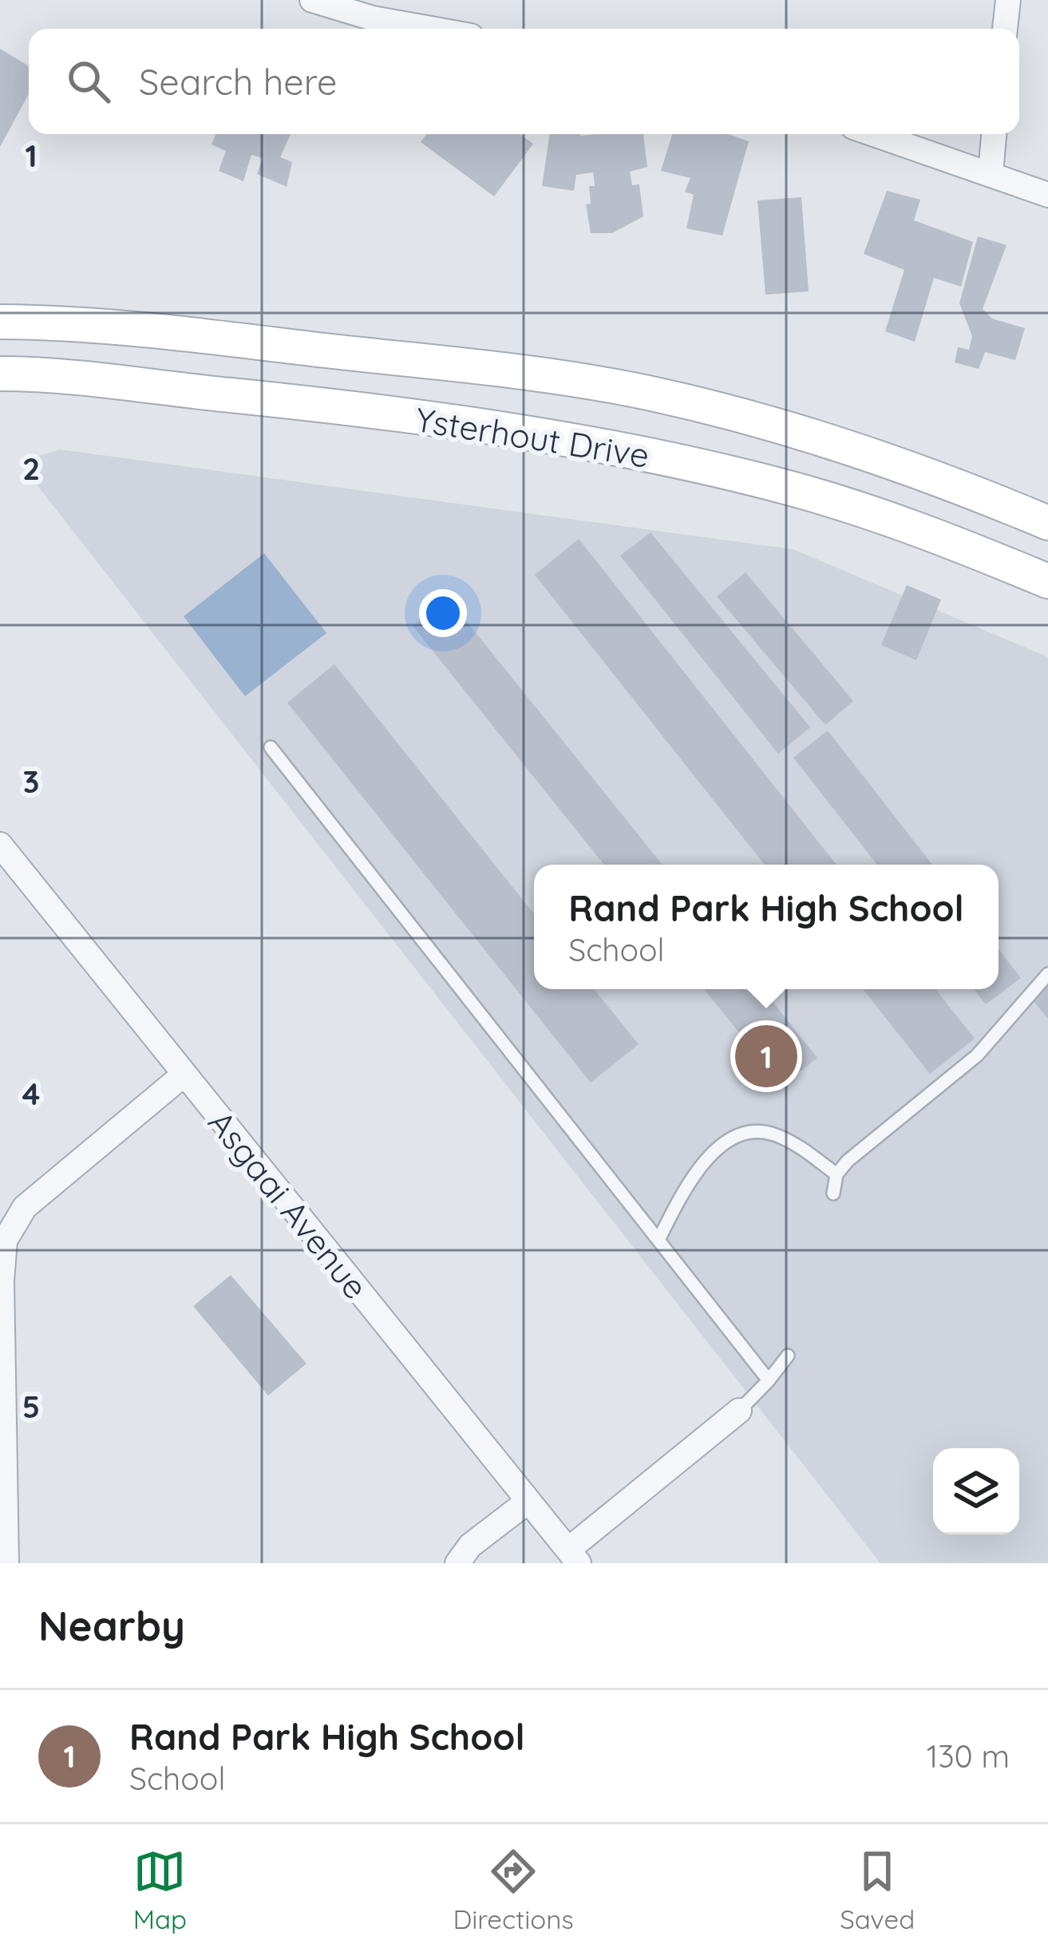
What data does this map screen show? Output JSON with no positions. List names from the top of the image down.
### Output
{
  "streets": {
    "main road": ["Ysterhout Drive"],
    "street": ["Asgaai Avenue"]
  },
  "page": {
    "search": "Search here",
    "popup": ["Rand Park High School", "School"],
    "pins": "1",
    "heading": "Nearby",
    "list": [
      {
        "mark": "1",
        "name": "Rand Park High School",
        "note": "School",
        "value": "130 m"
      }
    ],
    "nav": ["Map", "Directions", "Saved"]
  },
  "grid": {
    "rows": [
      "1",
      "2",
      "3",
      "4",
      "5"
    ]
  }
}
